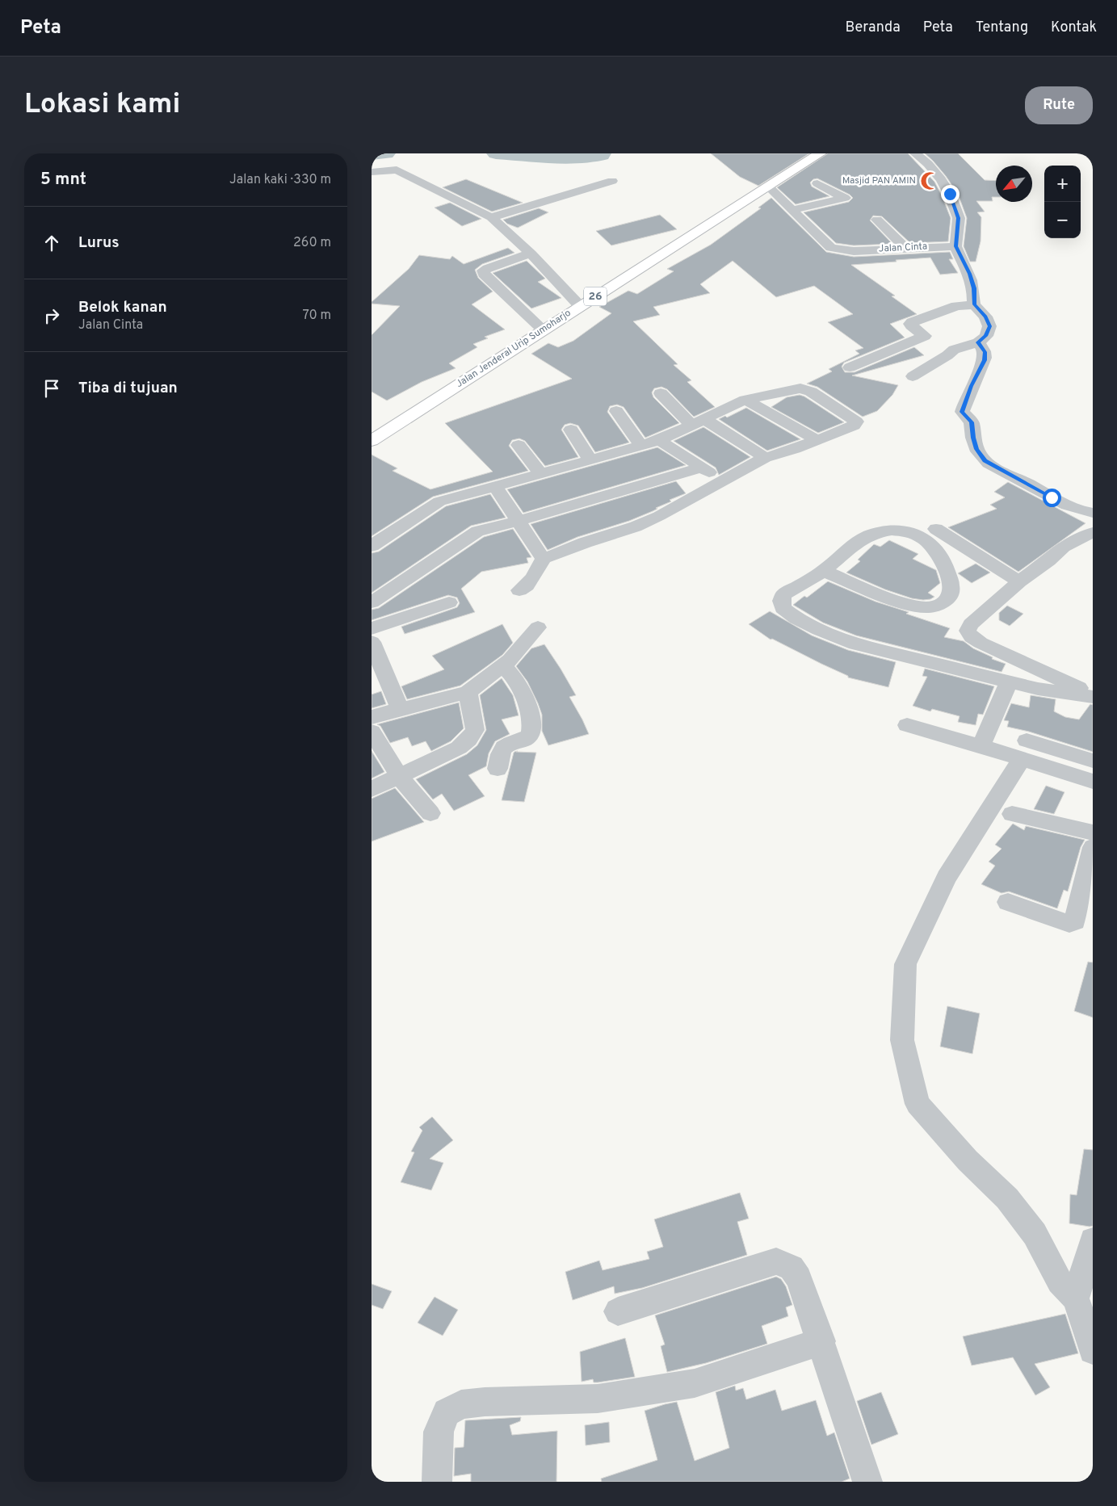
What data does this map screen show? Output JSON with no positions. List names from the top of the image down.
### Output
{
  "streets": {
    "highway": ["26", "Jalan Jenderal Urip Sumoharjo"],
    "street": ["Jalan Cinta"]
  },
  "crossings": [
    ["Jalan Cinta", "Jalan Jenderal Urip Sumoharjo"]
  ],
  "places": {
    "mosque": ["Masjid PAN AMIN"]
  },
  "north": "bottom left",
  "page": {
    "header": "Peta",
    "nav": [
      "Beranda",
      "Peta",
      "Tentang",
      "Kontak"
    ],
    "buttons": "Rute",
    "title": "Lokasi kami",
    "heading": ["5 mnt", "Jalan kaki · 330 m"],
    "map_buttons": ["+", "−"],
    "list": [
      ["Lurus", "260 m"],
      ["Belok kanan", "Jalan Cinta", "70 m"],
      "Tiba di tujuan"
    ]
  }
}
